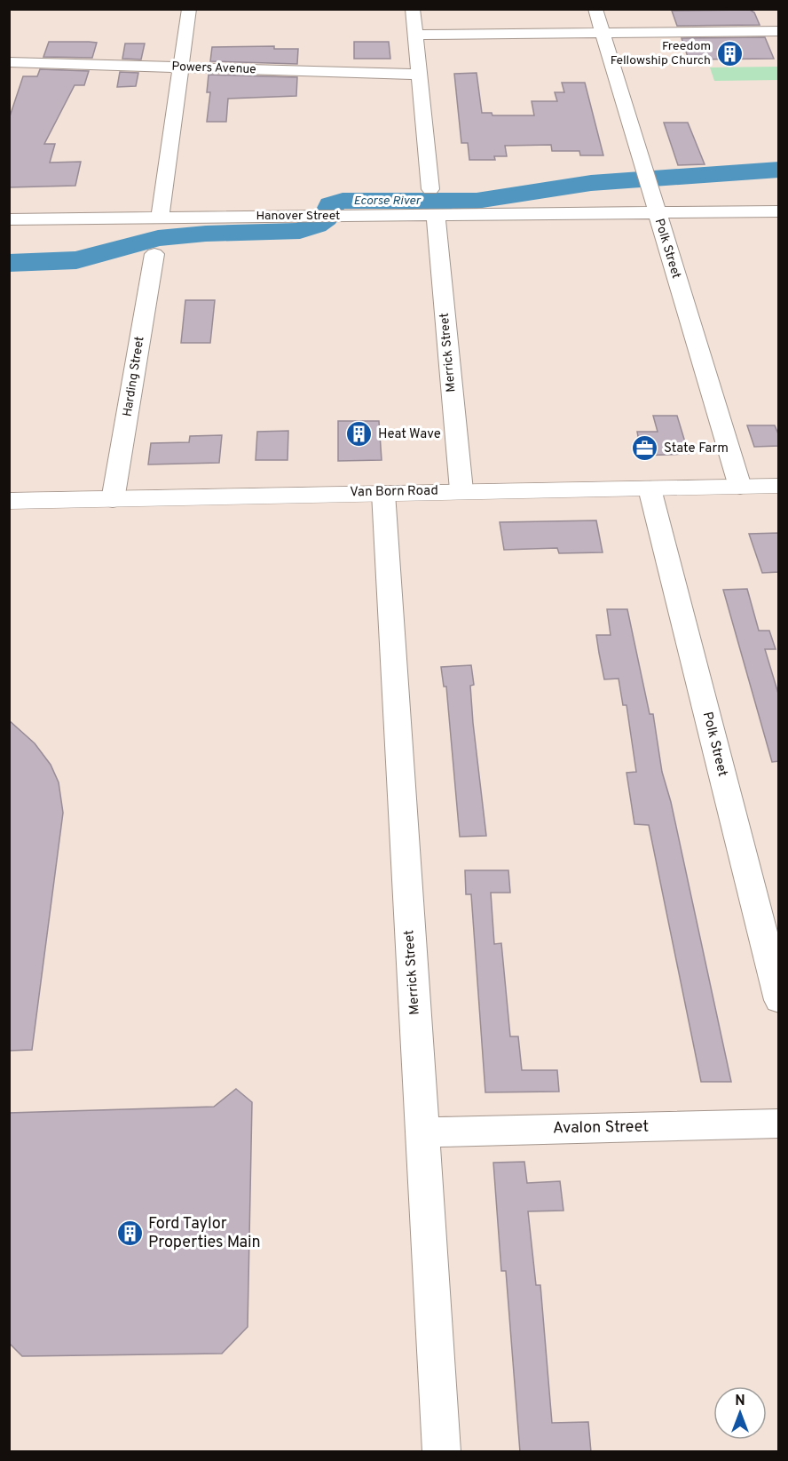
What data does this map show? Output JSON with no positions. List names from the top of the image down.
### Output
{
  "streets": {
    "main road": ["Van Born Road"],
    "street": [
      "Powers Avenue",
      "Hanover Street",
      "Polk Street",
      "Merrick Street",
      "Harding Street",
      "Avalon Street"
    ]
  },
  "crossings": [
    ["Hanover Street", "Polk Street"],
    ["Hanover Street", "Merrick Street"],
    ["Polk Street", "Van Born Road"],
    ["Merrick Street", "Van Born Road"],
    ["Merrick Street", "Avalon Street"],
    ["Harding Street", "Van Born Road"]
  ],
  "water": ["Ecorse River"],
  "places": {
    "building": ["Freedom Fellowship Church", "Heat Wave", "Ford Taylor Properties Main"],
    "office": ["State Farm"]
  },
  "north": "top"
}
